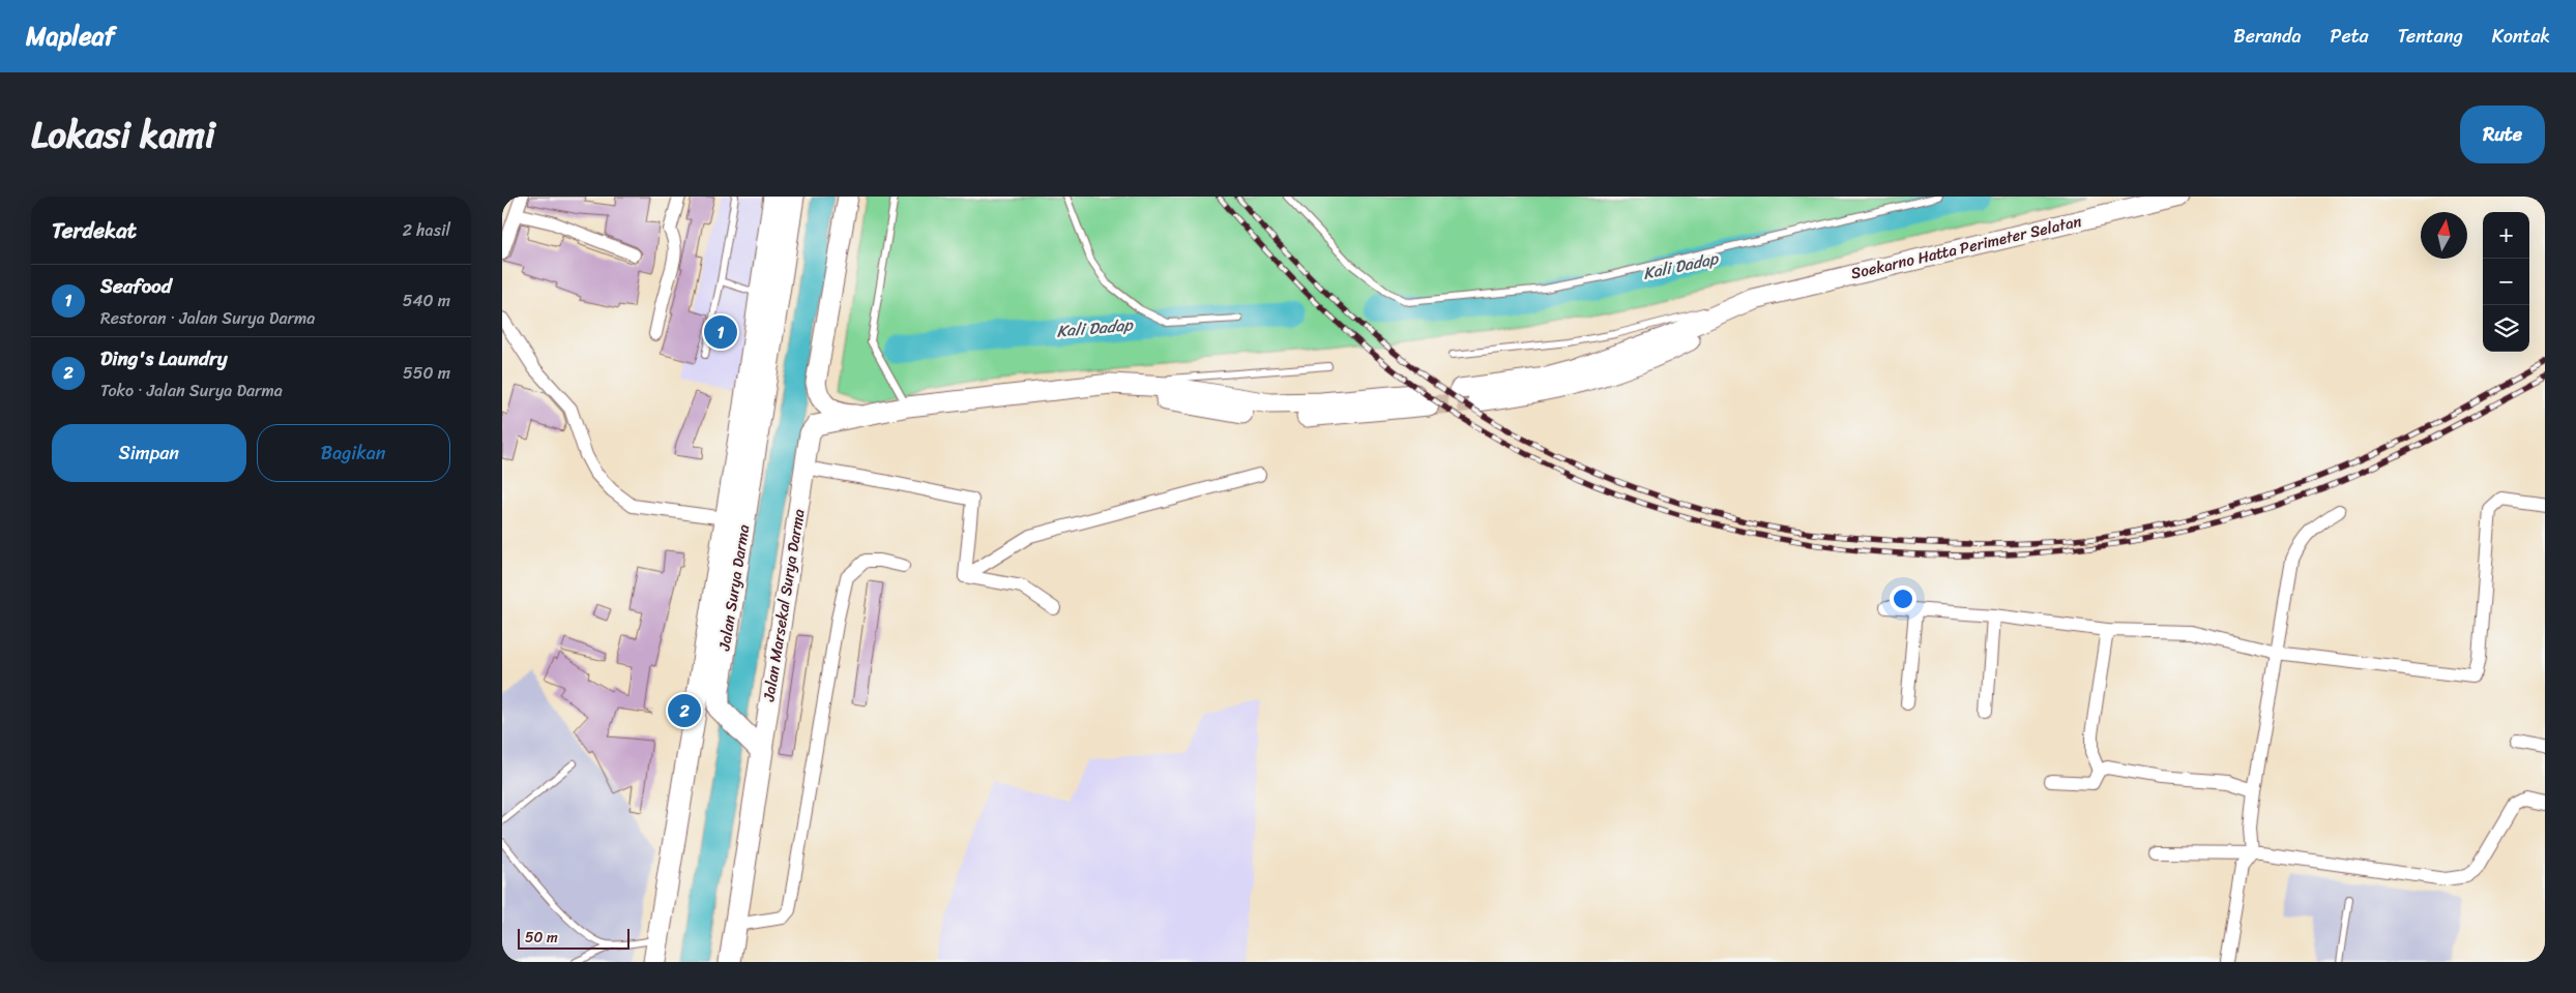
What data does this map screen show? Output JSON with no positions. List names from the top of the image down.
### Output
{
  "streets": {
    "main road": ["Soekarno Hatta Perimeter Selatan", "Jalan Surya Darma", "Jalan Marsekal Surya Darma"]
  },
  "water": ["Kali Dadap"],
  "scale_bar": "50 m",
  "north": "top",
  "page": {
    "header": "Mapleaf",
    "nav": [
      "Beranda",
      "Peta",
      "Tentang",
      "Kontak"
    ],
    "title": "Lokasi kami",
    "buttons": [
      "Rute",
      ["Simpan", "Bagikan"]
    ],
    "heading": ["Terdekat", "2 hasil"],
    "map_buttons": ["+", "−"],
    "list": [
      {
        "mark": "1",
        "name": "Seafood",
        "note": "Restoran · Jalan Surya Darma",
        "value": "540 m"
      },
      {
        "mark": "2",
        "name": "Ding's Laundry",
        "note": "Toko · Jalan Surya Darma",
        "value": "550 m"
      }
    ],
    "pins": ["1", "2"],
    "scale": "50 m"
  }
}
